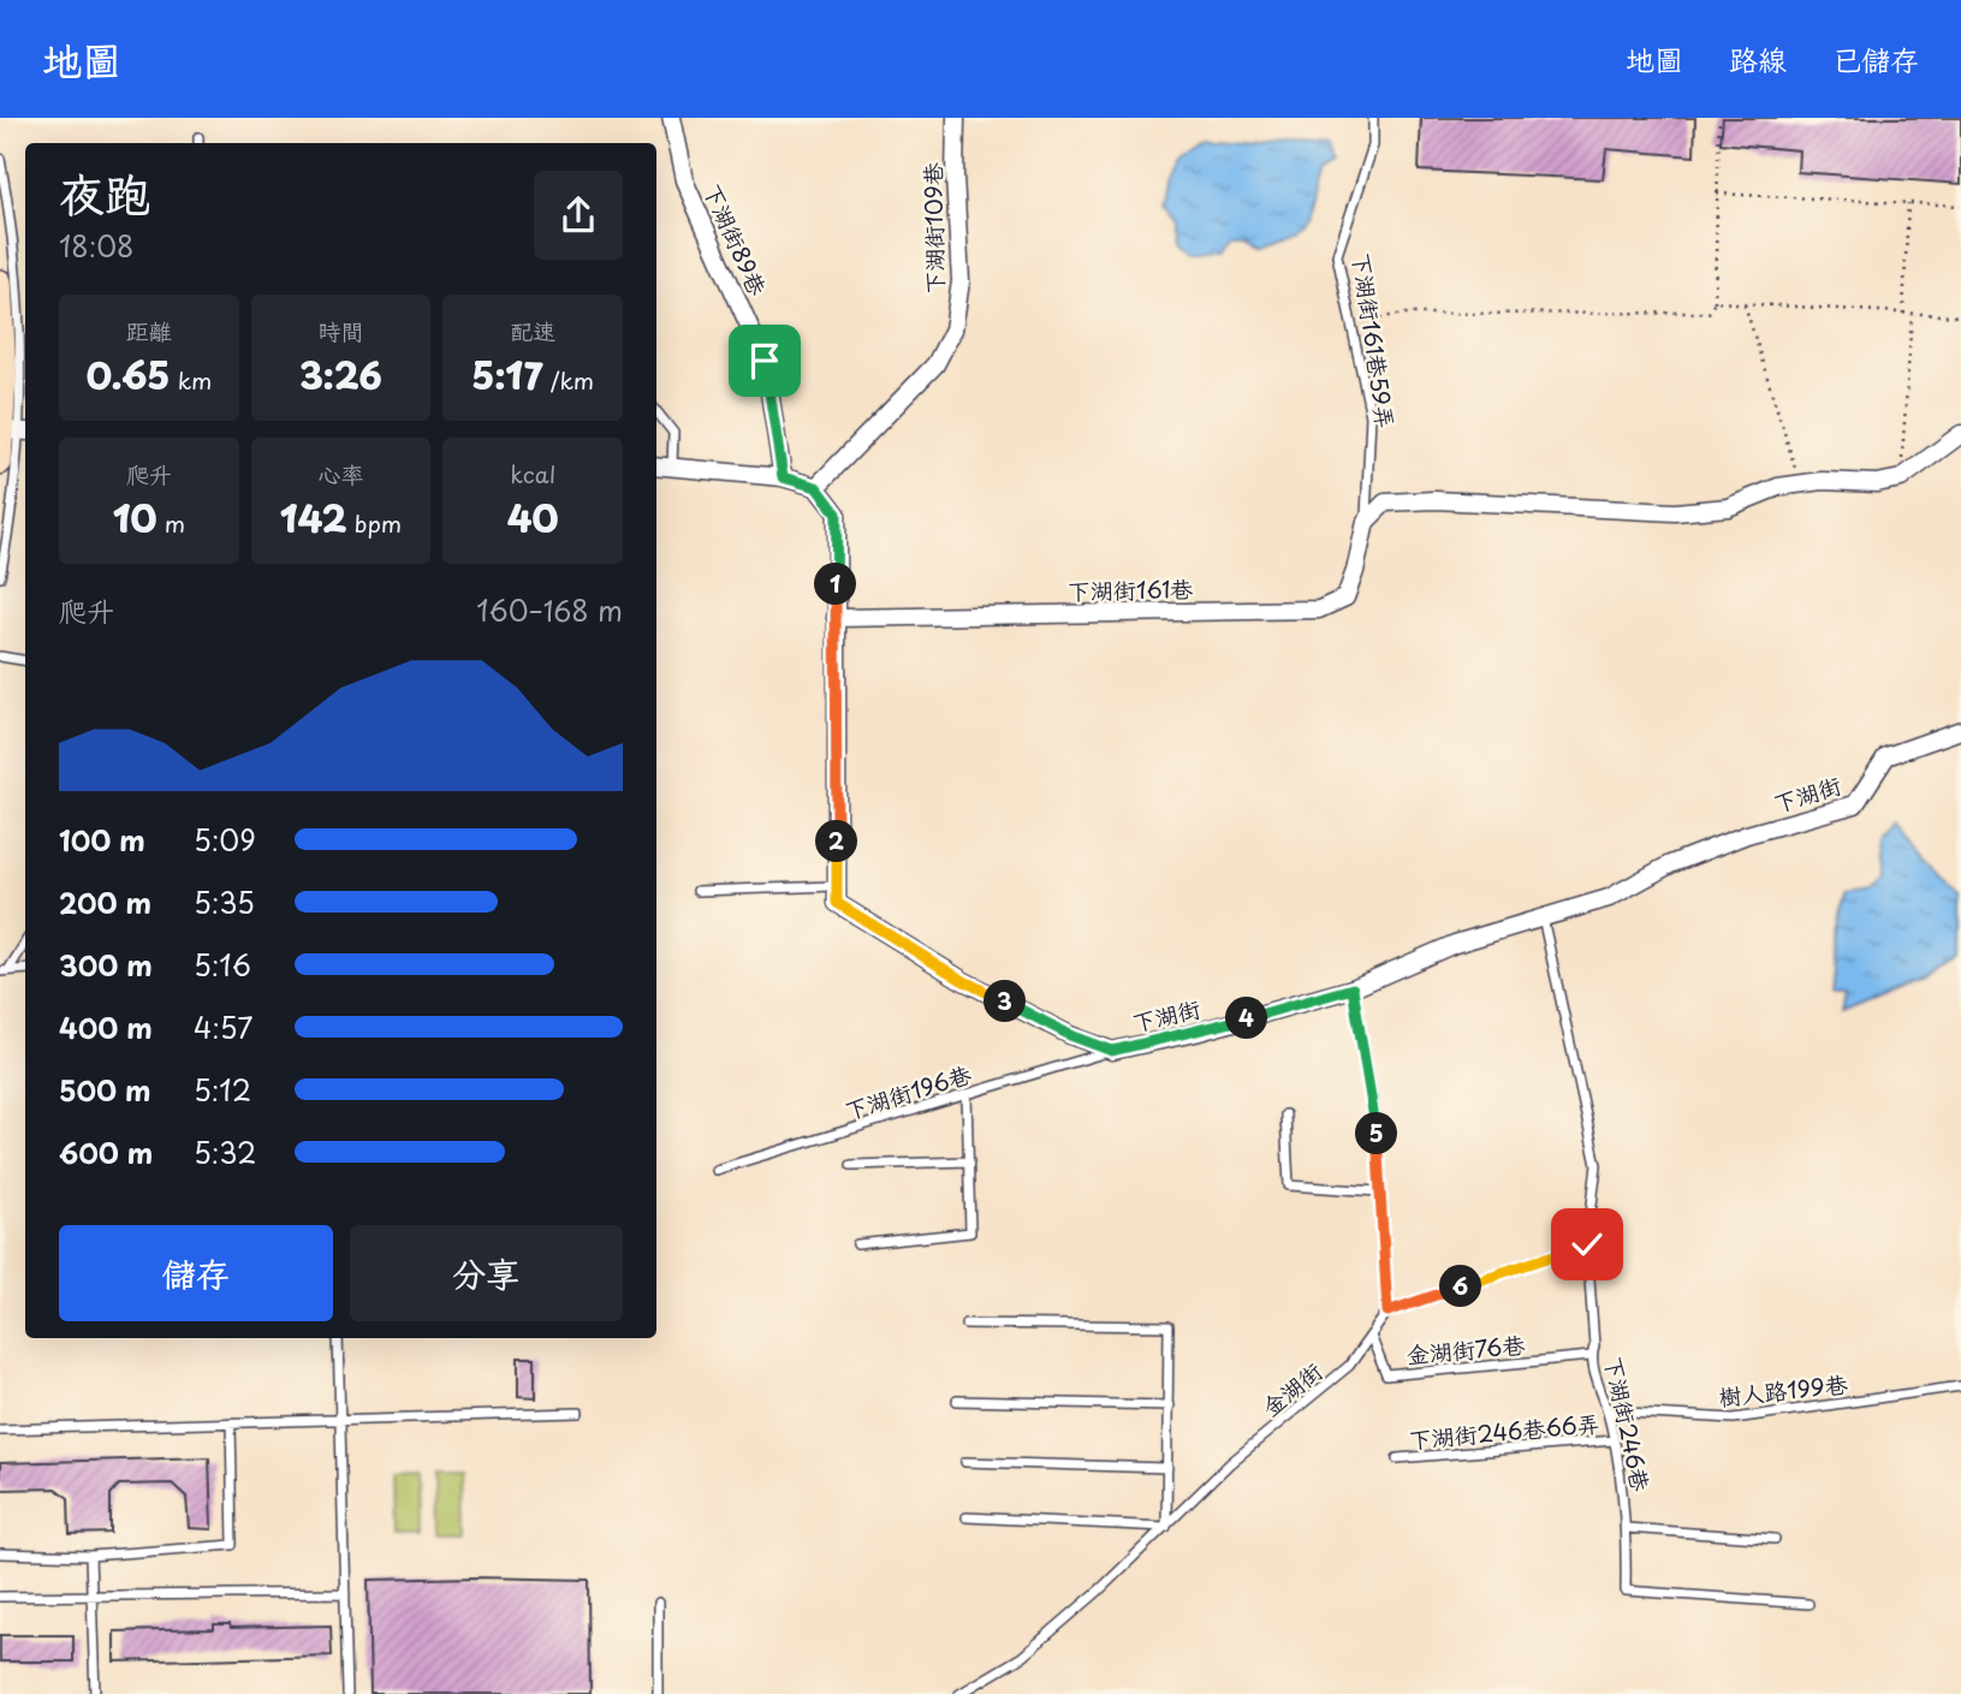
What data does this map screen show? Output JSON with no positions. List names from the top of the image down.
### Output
{
  "streets": {
    "street": [
      "下湖街109巷",
      "下湖街89巷",
      "下湖街161巷",
      "下湖街"
    ],
    "lane": [
      "下湖街161巷59弄",
      "下湖街196巷",
      "金湖街76巷",
      "金湖街",
      "樹人路199巷",
      "下湖街246巷",
      "下湖街246巷66弄"
    ]
  },
  "crossings": [
    ["下湖街161巷59弄", "下湖街161巷"],
    ["下湖街", "下湖街196巷"],
    ["下湖街", "下湖街246巷"],
    ["金湖街76巷", "金湖街"],
    ["金湖街76巷", "下湖街246巷"],
    ["樹人路199巷", "下湖街246巷"],
    ["下湖街246巷", "下湖街246巷66弄"]
  ],
  "page": {
    "header": "地圖",
    "nav": ["地圖", "路線", "已儲存"],
    "heading": ["夜跑", "18:08"],
    "stats": [
      ["距離", "0.65 km"],
      ["時間", "3:26"],
      ["配速", "5:17 /km"],
      ["爬升", "10 m"],
      ["心率", "142 bpm"],
      ["kcal", "40"]
    ],
    "pins": [
      "1",
      "2",
      "3",
      "4",
      "5",
      "6"
    ],
    "chart": ["爬升", "160–168 m"],
    "list": [
      {
        "name": "100 m",
        "note": "5:09"
      },
      {
        "name": "200 m",
        "note": "5:35"
      },
      {
        "name": "300 m",
        "note": "5:16"
      },
      {
        "name": "400 m",
        "note": "4:57"
      },
      {
        "name": "500 m",
        "note": "5:12"
      },
      {
        "name": "600 m",
        "note": "5:32"
      }
    ],
    "buttons": ["儲存", "分享"]
  }
}
